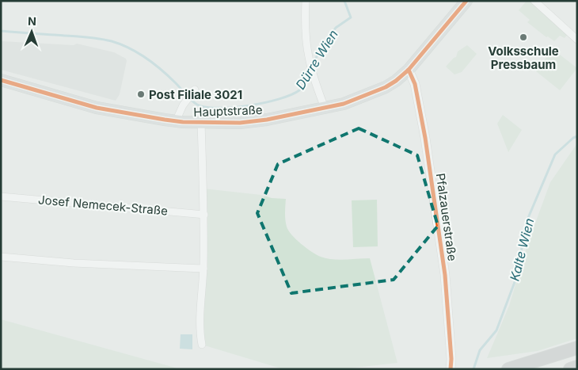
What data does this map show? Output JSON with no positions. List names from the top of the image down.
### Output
{
  "streets": {
    "main road": ["Hauptstraße"],
    "street": ["Josef Nemecek-Straße", "Pfalzauerstraße"]
  },
  "crossings": [
    ["Hauptstraße", "Pfalzauerstraße"]
  ],
  "water": ["Dürre Wien", "Kalte Wien"],
  "places": ["Volksschule Pressbaum", "Post Filiale 3021"],
  "north": "top"
}
